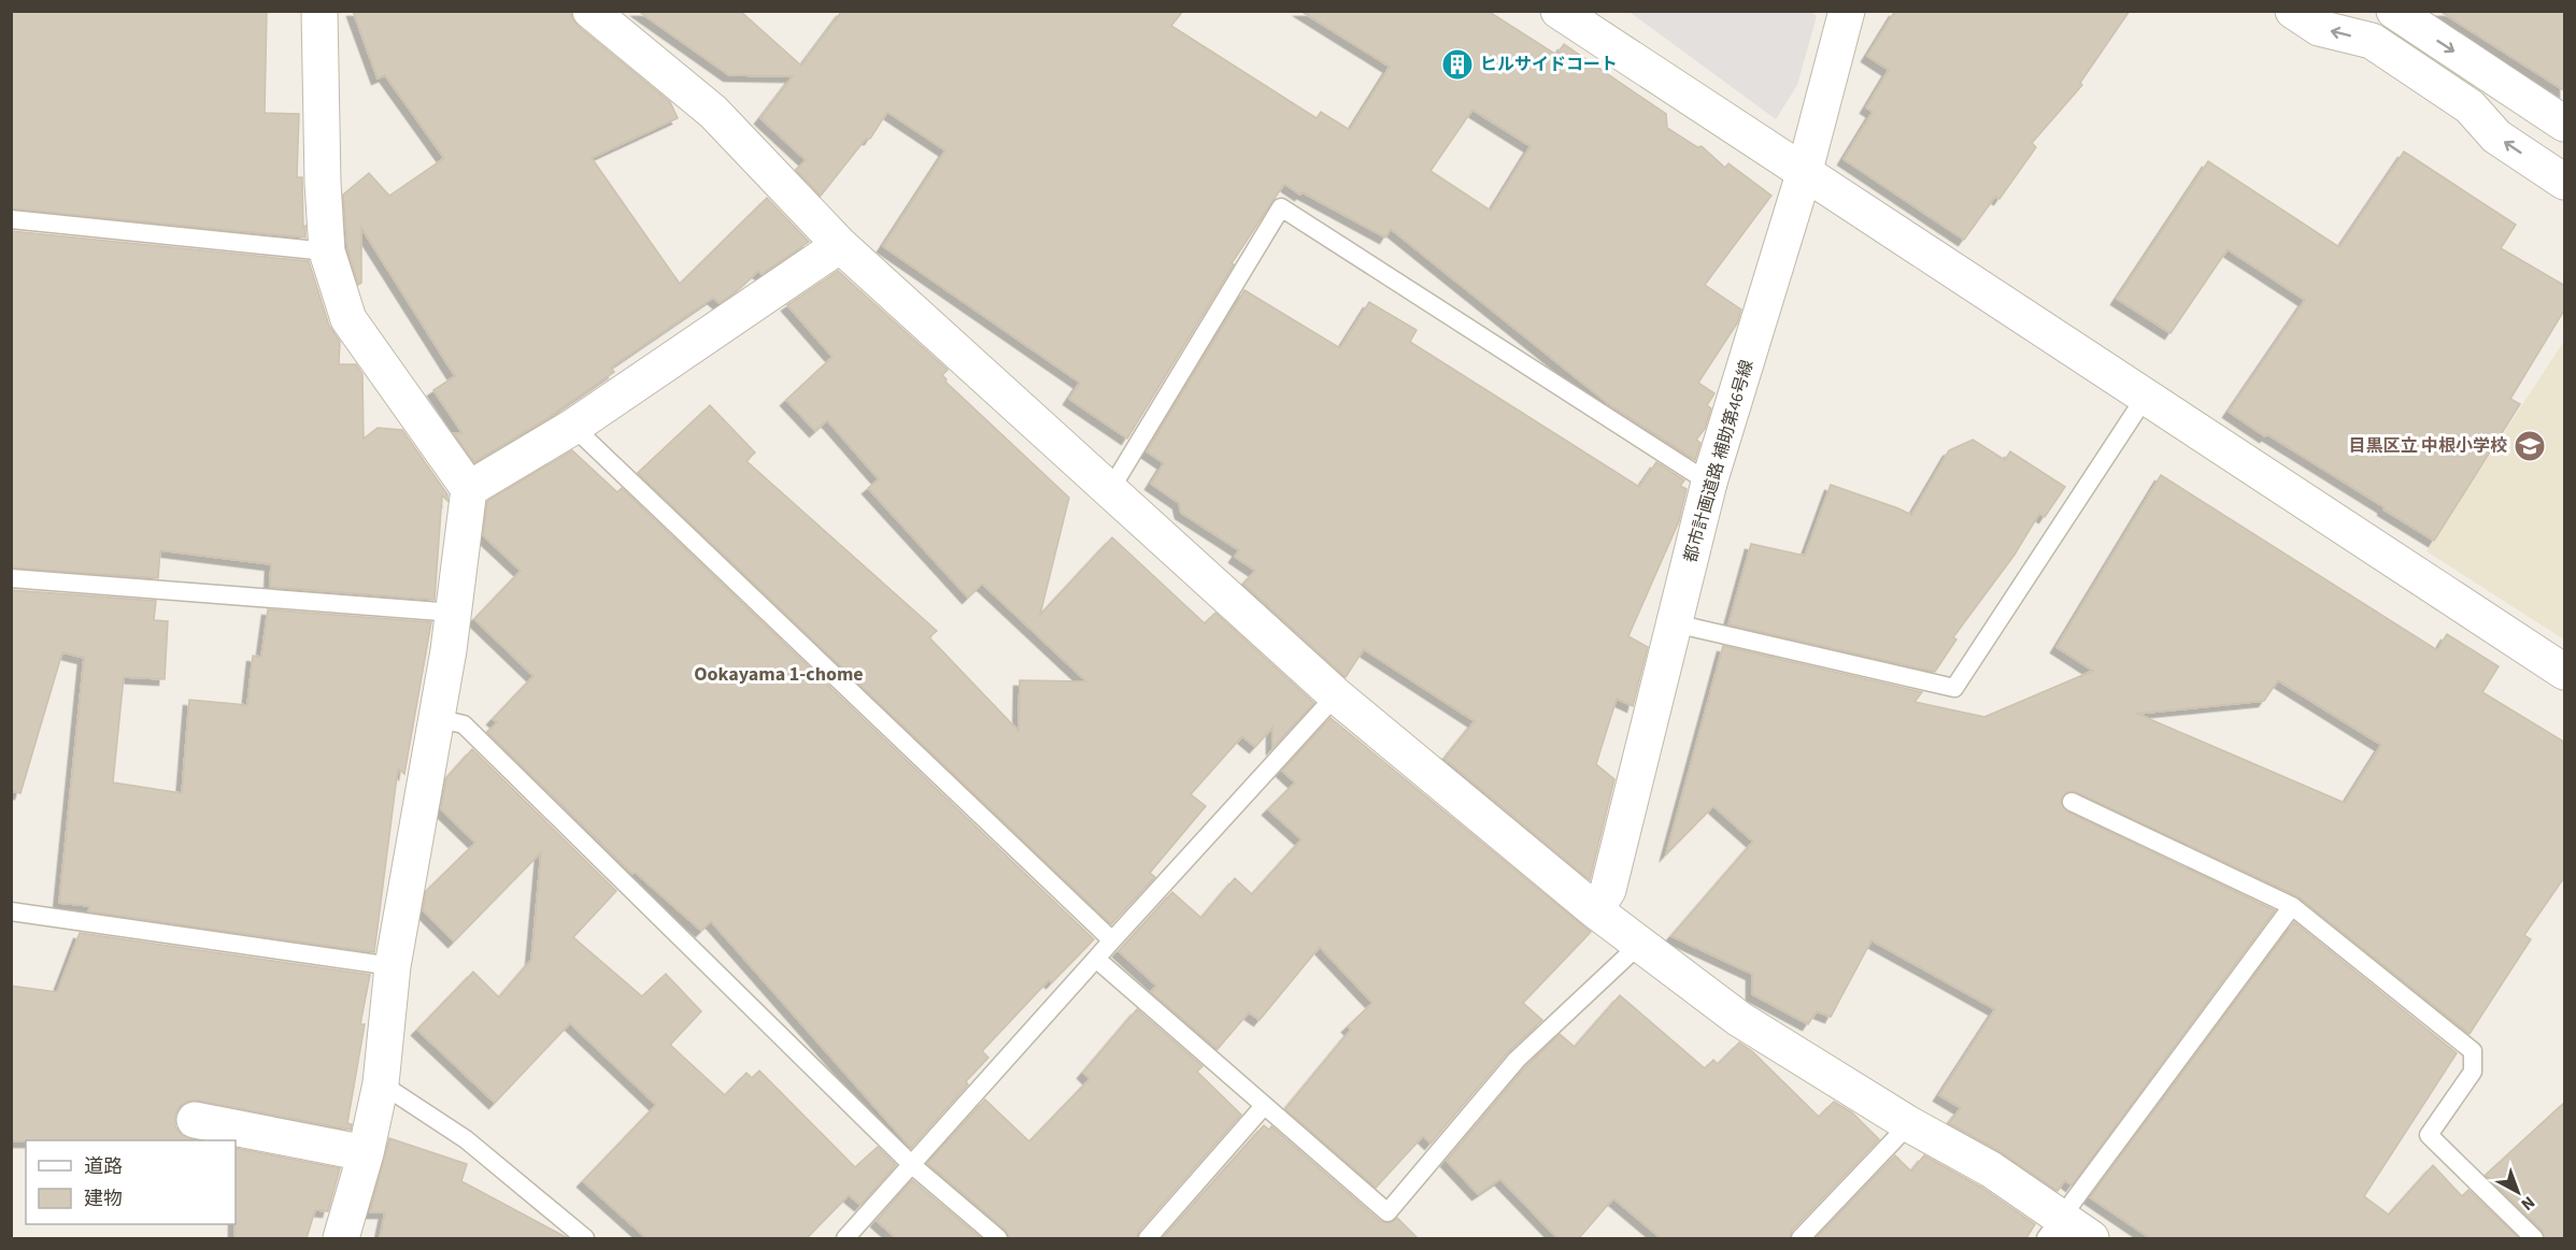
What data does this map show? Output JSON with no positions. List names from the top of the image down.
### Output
{
  "streets": {
    "street": ["都市計画道路 補助第46号線"]
  },
  "districts": ["Ookayama 1-chome"],
  "places": {
    "building": ["ヒルサイドコート"],
    "school or university": ["目黒区立 中根小学校"]
  },
  "legend": ["道路", "建物"],
  "north": "bottom right"
}
